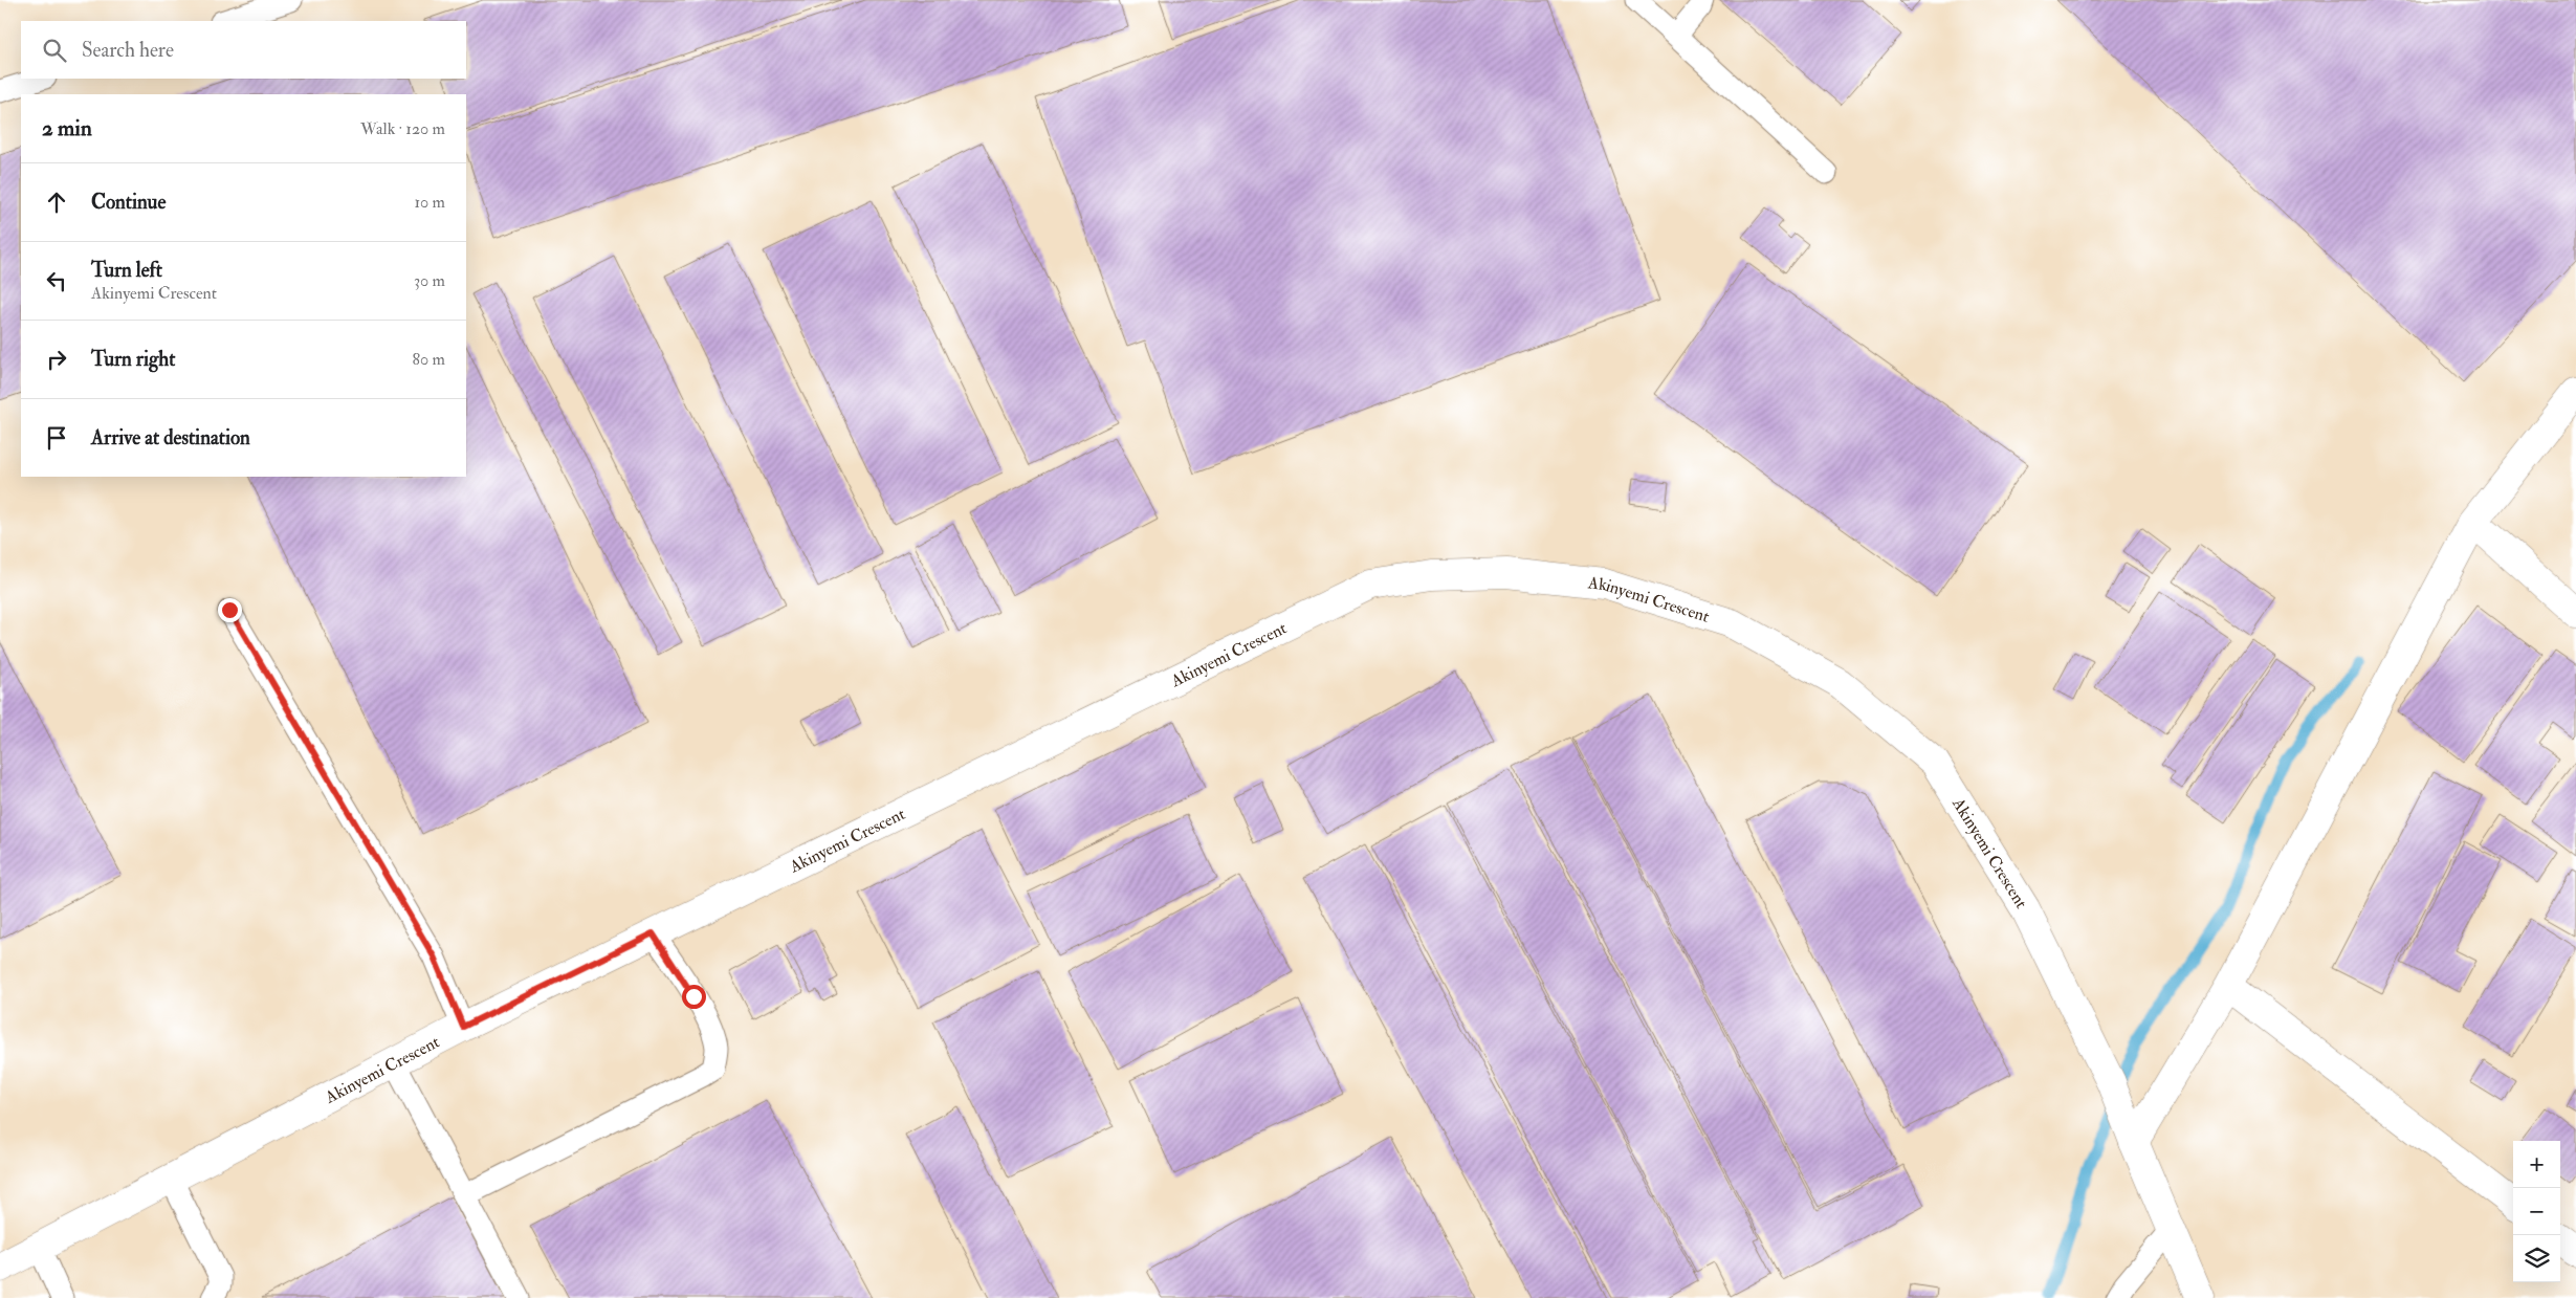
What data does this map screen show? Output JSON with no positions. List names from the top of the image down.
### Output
{
  "streets": {
    "street": ["Akinyemi Crescent"]
  },
  "page": {
    "search": "Search here",
    "heading": ["2 min", "Walk · 120 m"],
    "list": [
      ["Continue", "10 m"],
      ["Turn left", "Akinyemi Crescent", "30 m"],
      ["Turn right", "80 m"],
      "Arrive at destination"
    ],
    "map_buttons": ["+", "−"]
  }
}
